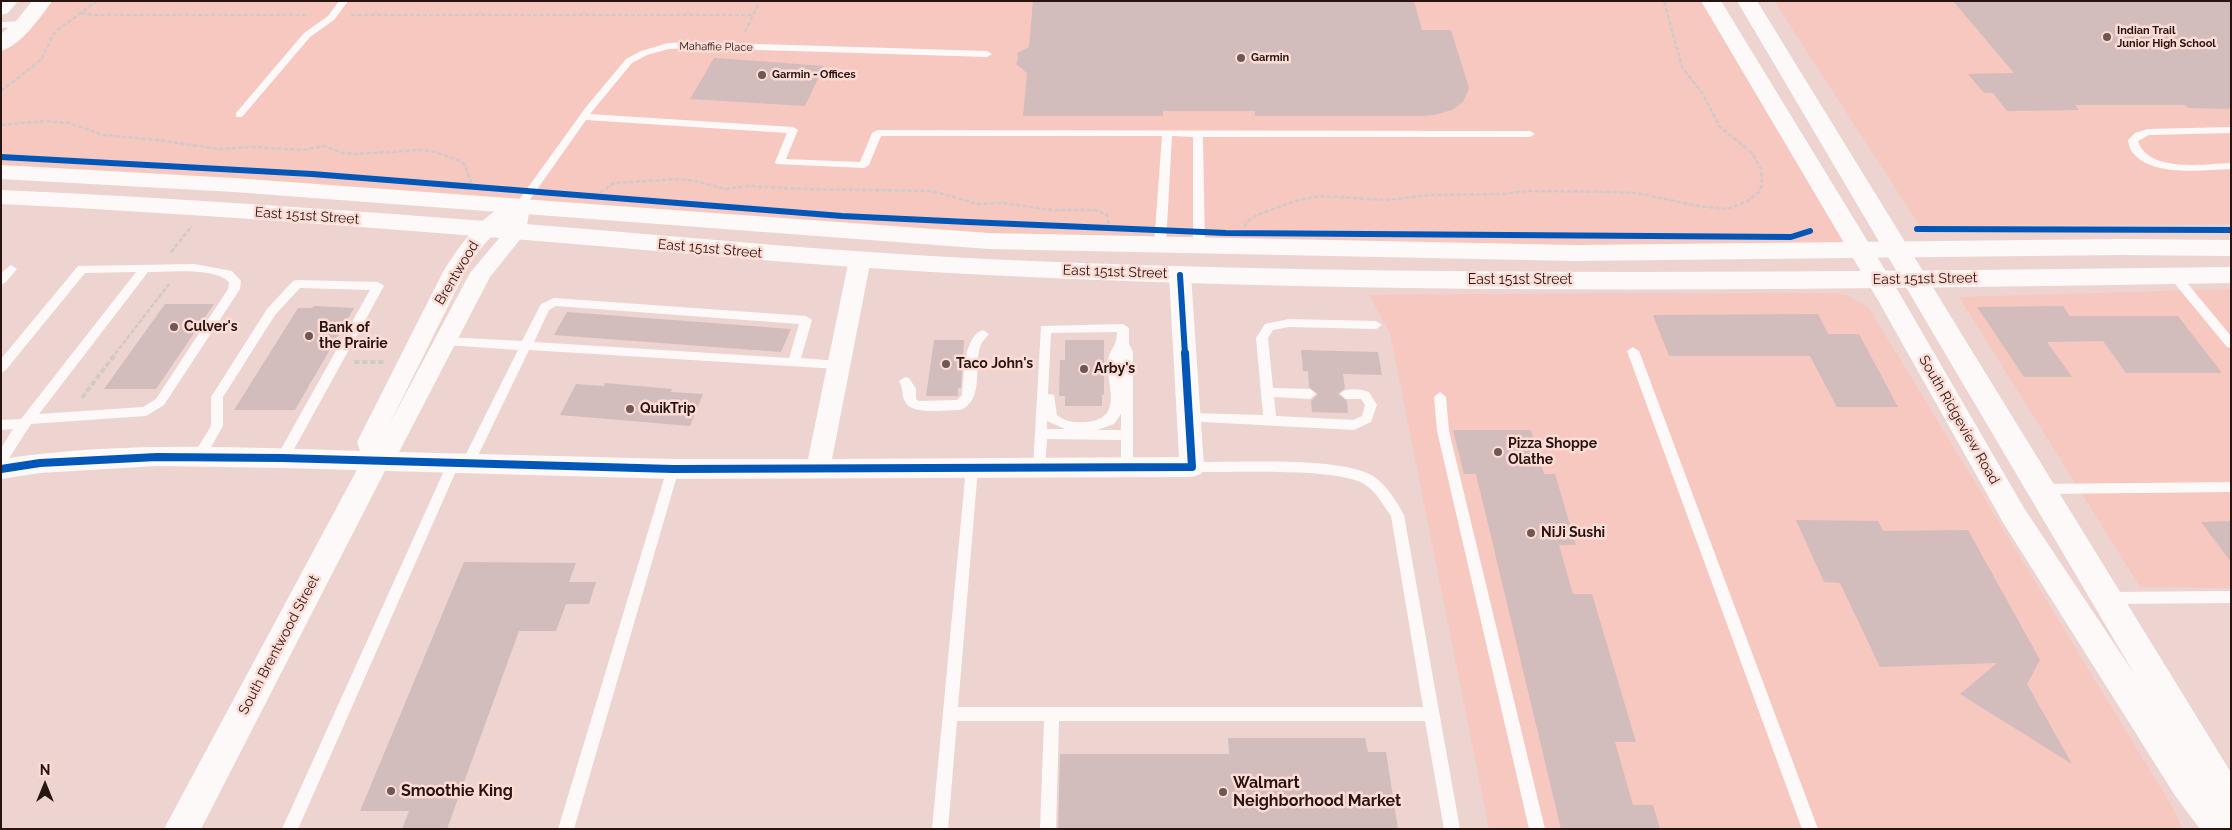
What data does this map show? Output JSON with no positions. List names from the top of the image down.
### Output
{
  "streets": {
    "main road": ["East 151st Street", "South Ridgeview Road", "South Brentwood Street"],
    "street": ["Brentwood"],
    "lane": ["Mahaffie Place"]
  },
  "crossings": [
    ["Mahaffie Place", "East 151st Street"],
    ["Mahaffie Place", "Brentwood"],
    ["East 151st Street", "Brentwood"],
    ["East 151st Street", "South Ridgeview Road"],
    ["Brentwood", "South Brentwood Street"]
  ],
  "places": [
    "Indian Trail Junior High School",
    "Garmin",
    "Garmin - Offices",
    "Culver's",
    "Bank of the Prairie",
    "Taco John's",
    "Arby's",
    "QuikTrip",
    "Pizza Shoppe Olathe",
    "NiJi Sushi",
    "Smoothie King",
    "Walmart Neighborhood Market"
  ],
  "north": "top"
}
